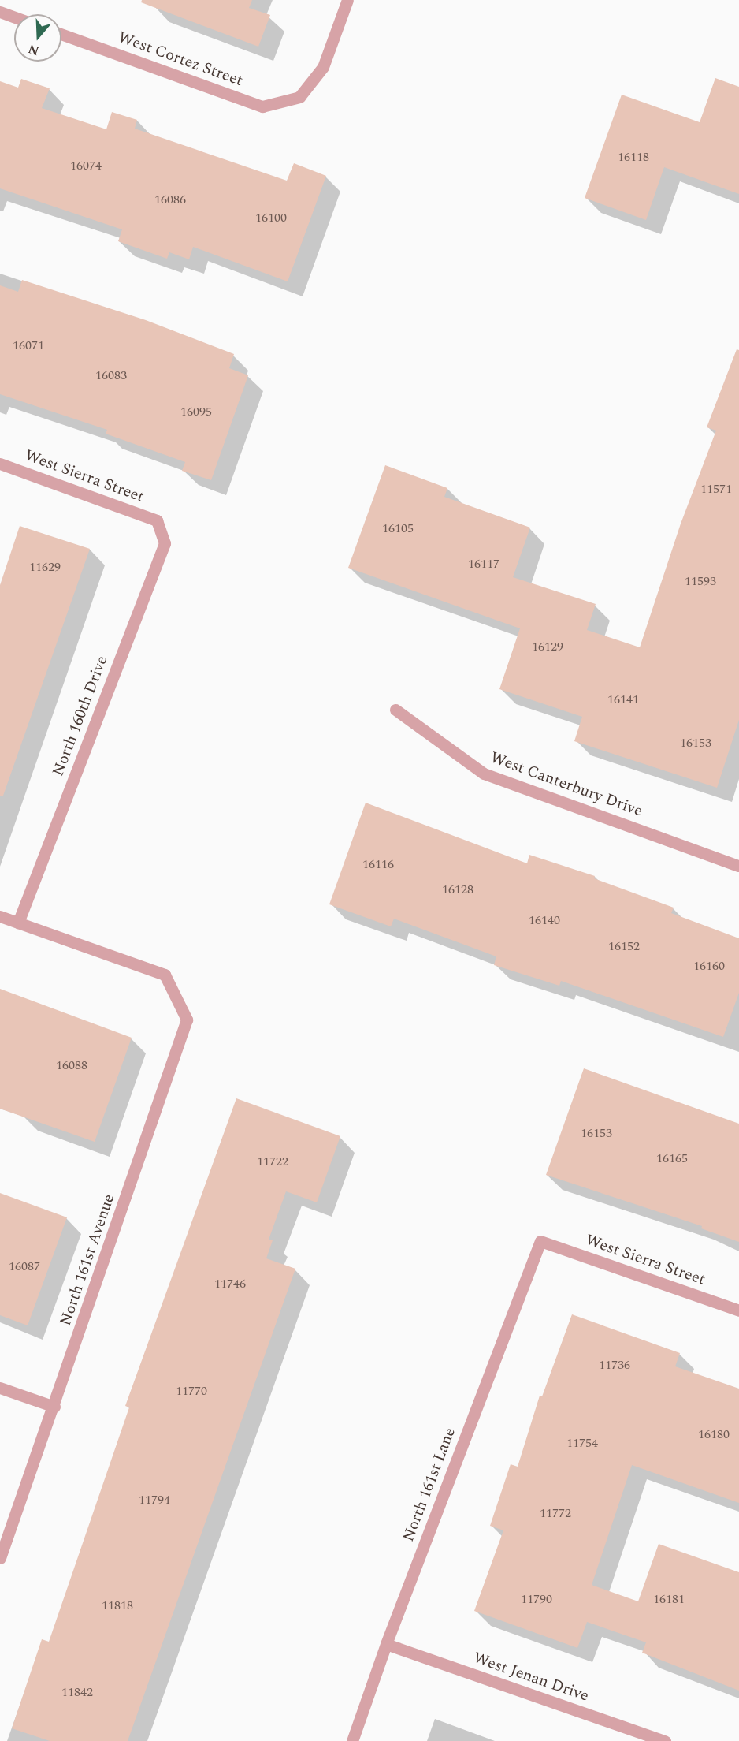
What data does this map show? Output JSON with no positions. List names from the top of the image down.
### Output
{
  "streets": {
    "street": [
      "West Cortez Street",
      "West Sierra Street",
      "North 160th Drive",
      "West Canterbury Drive",
      "North 161st Avenue",
      "North 161st Lane",
      "West Jenan Drive"
    ]
  },
  "crossings": [
    ["West Sierra Street", "North 160th Drive"],
    ["West Sierra Street", "North 161st Lane"],
    ["North 160th Drive", "North 161st Avenue"],
    ["North 161st Lane", "West Jenan Drive"]
  ],
  "house_numbers": [
    "16118",
    "16074",
    "16086",
    "16100",
    "16071",
    "16083",
    "16095",
    "11571",
    "16105",
    "16117",
    "11629",
    "11593",
    "16129",
    "16141",
    "16153",
    "16116",
    "16128",
    "16140",
    "16152",
    "16160",
    "16088",
    "16153",
    "16165",
    "11722",
    "16087",
    "11746",
    "11736",
    "11770",
    "16180",
    "11754",
    "11794",
    "11772",
    "11790",
    "16181",
    "11818",
    "11842"
  ],
  "north": "bottom"
}
